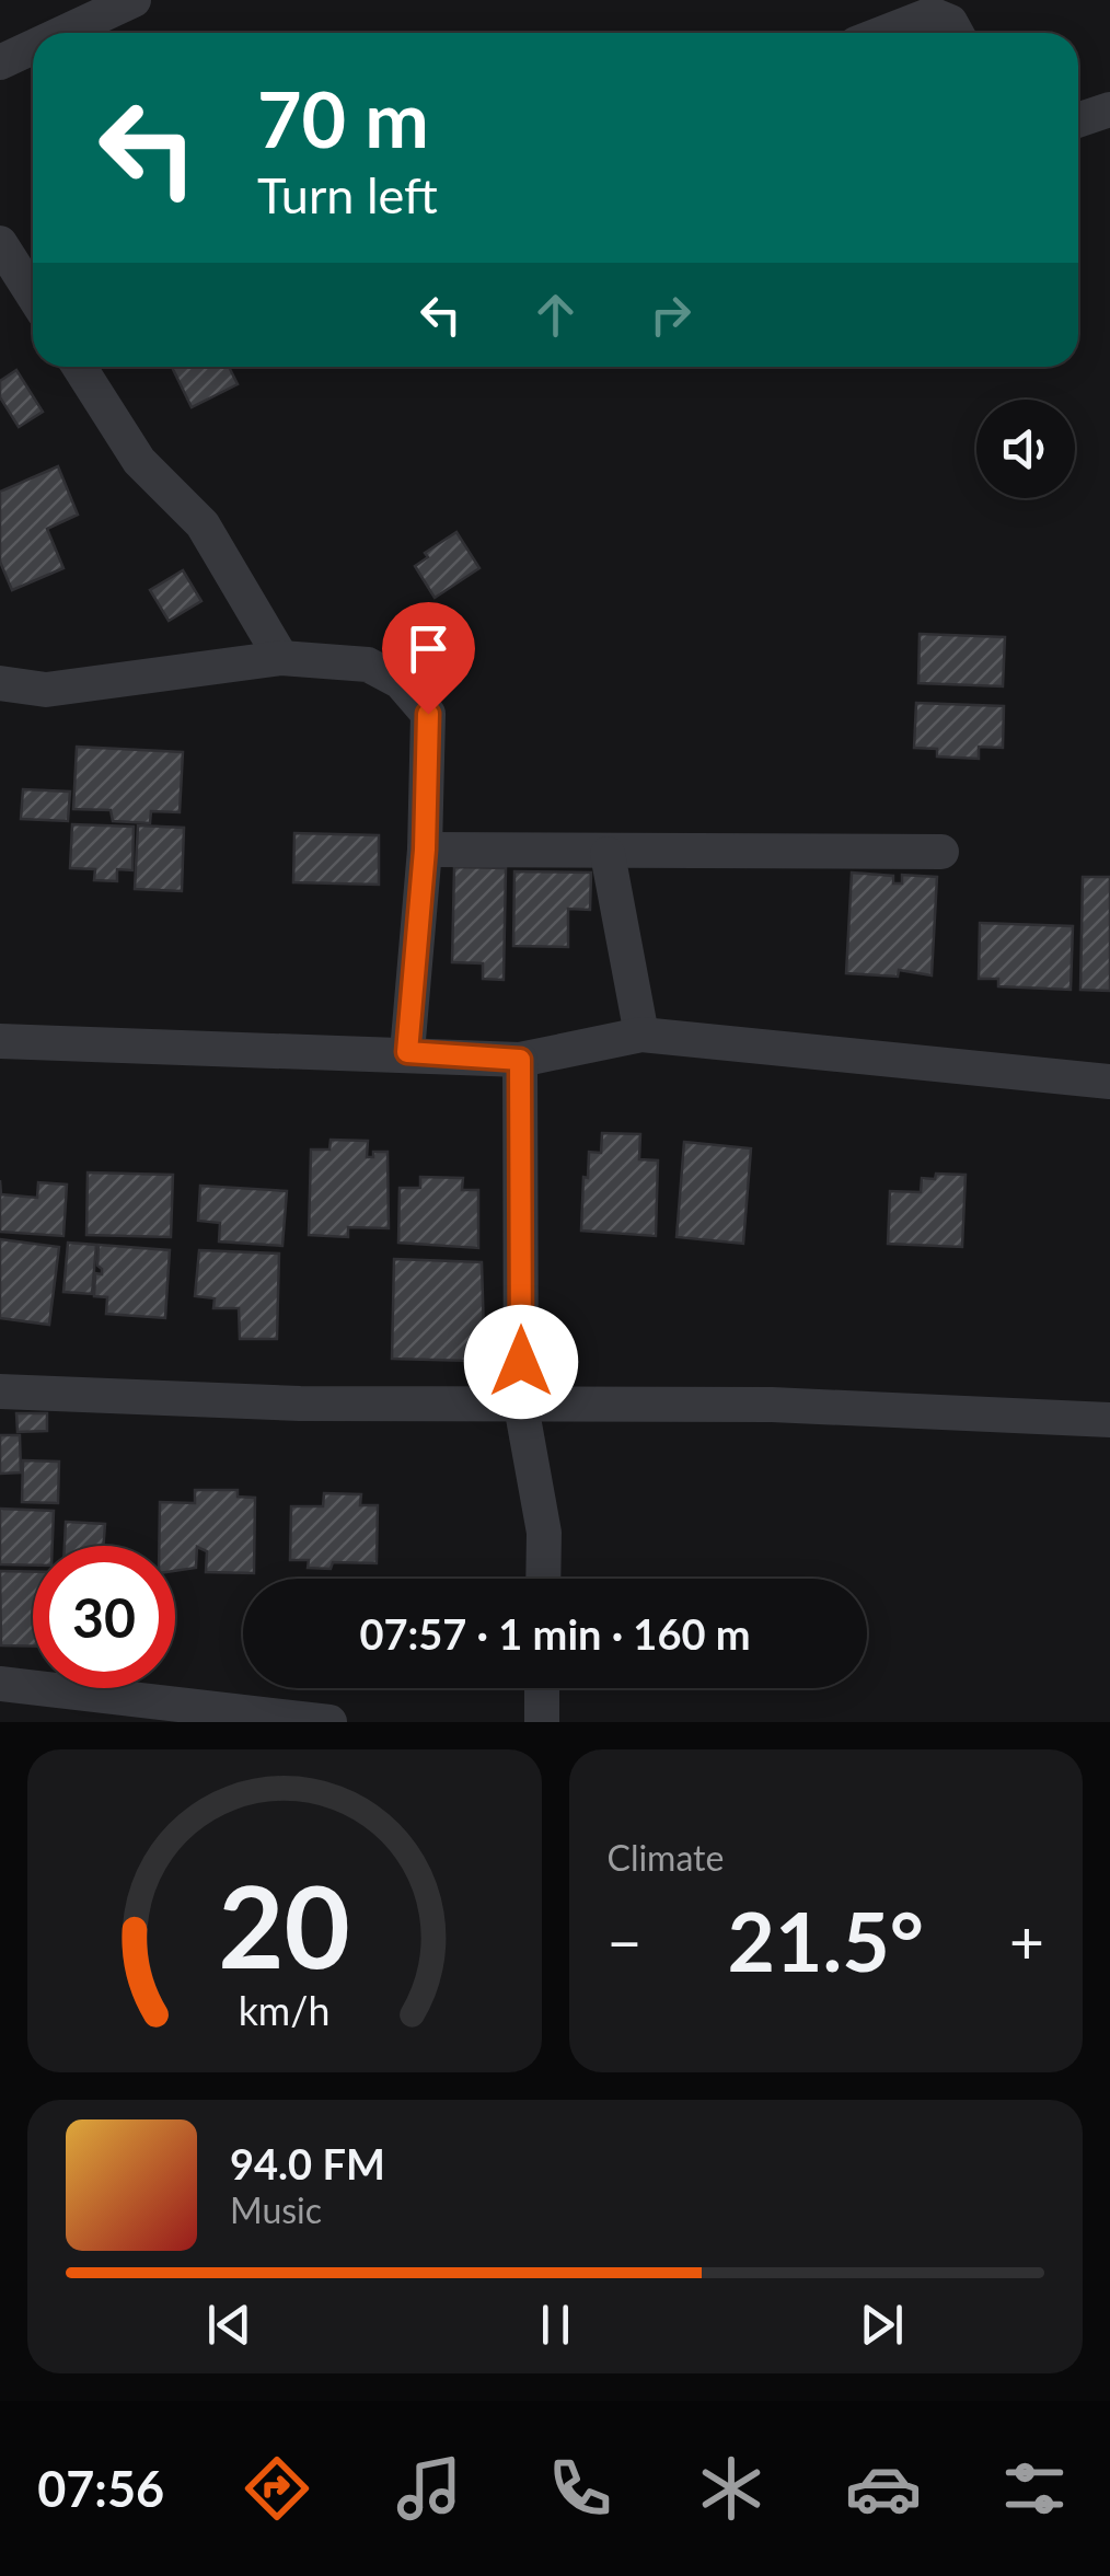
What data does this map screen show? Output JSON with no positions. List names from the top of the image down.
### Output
{
  "page": {
    "turn": ["70 m", "Turn left"],
    "limit": "30",
    "trip": "07:57 · 1 min · 160 m",
    "tile": "Climate",
    "heat": ["−", "21.5°", "+"],
    "song": ["94.0 FM", "Music"],
    "tabs": "07:56",
    "gauge": ["20", "km/h"]
  }
}
